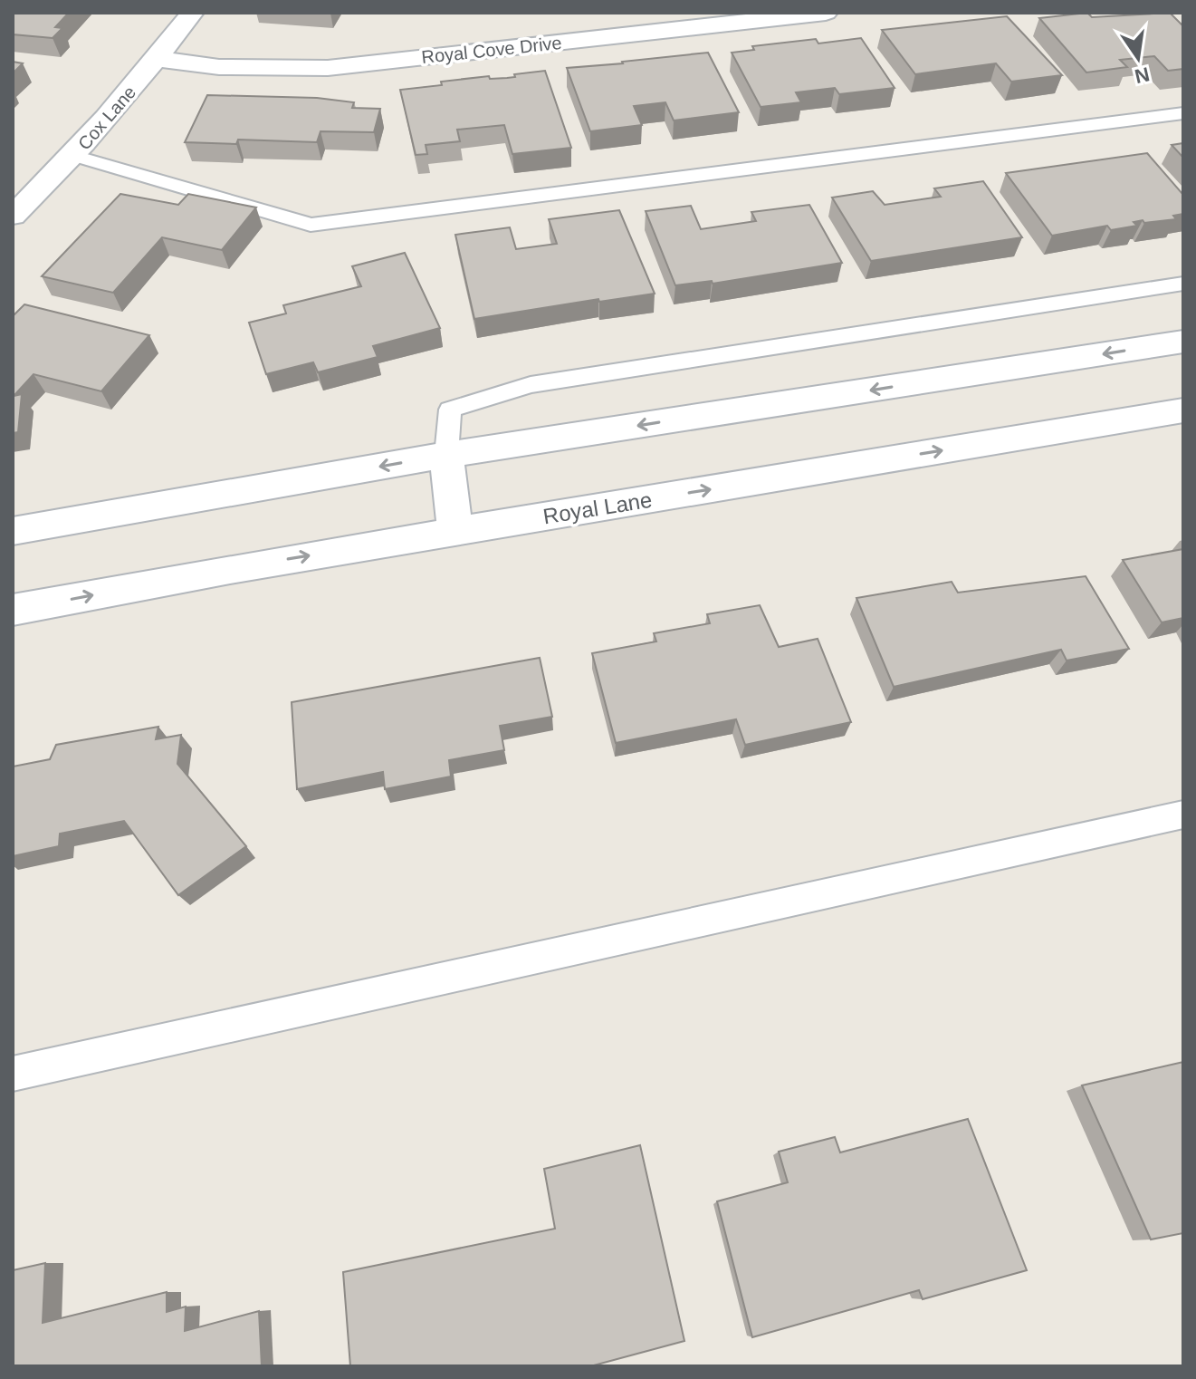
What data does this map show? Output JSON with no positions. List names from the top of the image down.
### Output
{
  "streets": {
    "main road": ["Royal Cove Drive", "Cox Lane", "Royal Lane"]
  },
  "crossings": [
    ["Royal Cove Drive", "Cox Lane"]
  ],
  "north": "bottom"
}
